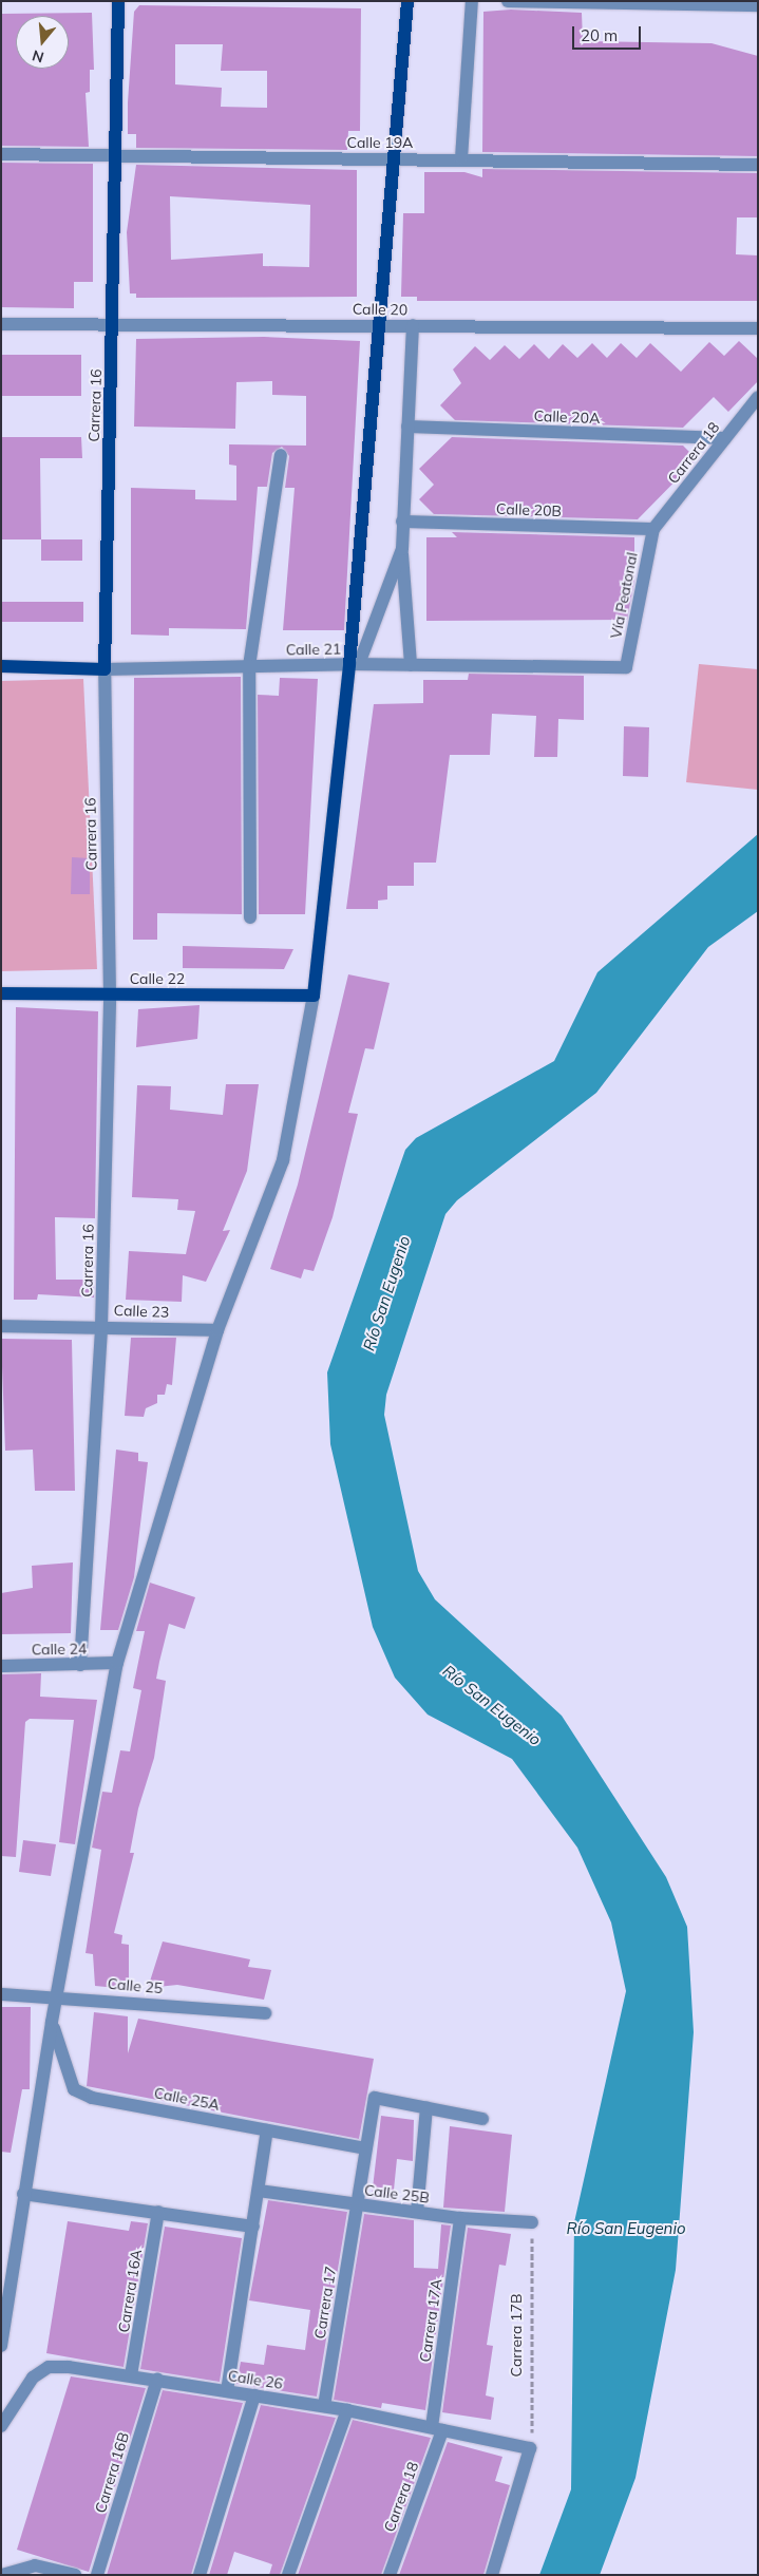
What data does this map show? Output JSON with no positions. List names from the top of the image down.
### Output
{
  "streets": {
    "main road": ["Carrera 16", "Calle 21", "Calle 22"],
    "street": [
      "Calle 19A",
      "Calle 20",
      "Calle 20A",
      "Carrera 18",
      "Calle 20B",
      "Vía Peatonal",
      "Calle 23",
      "Calle 24",
      "Calle 25",
      "Calle 25A",
      "Calle 25B",
      "Carrera 16A",
      "Carrera 17",
      "Carrera 17A",
      "Calle 26",
      "Carrera 16B"
    ],
    "path": ["Carrera 17B"]
  },
  "crossings": [
    ["Calle 19A", "Carrera 16"],
    ["Calle 20", "Carrera 16"],
    ["Carrera 16", "Calle 21"],
    ["Carrera 16", "Calle 22"],
    ["Carrera 16", "Calle 23"],
    ["Carrera 16", "Calle 24"],
    ["Calle 20A", "Carrera 18"],
    ["Carrera 18", "Calle 20B"],
    ["Carrera 18", "Vía Peatonal"],
    ["Carrera 18", "Carrera 17A"],
    ["Carrera 18", "Calle 26"],
    ["Calle 20B", "Vía Peatonal"],
    ["Vía Peatonal", "Calle 21"],
    ["Calle 25A", "Carrera 17"],
    ["Calle 25B", "Carrera 17"],
    ["Calle 25B", "Carrera 17A"],
    ["Calle 25B", "Carrera 17B"],
    ["Carrera 16A", "Calle 26"],
    ["Carrera 17", "Calle 26"],
    ["Carrera 17A", "Calle 26"],
    ["Carrera 17B", "Calle 26"],
    ["Calle 26", "Carrera 16B"]
  ],
  "water": ["Río San Eugenio"],
  "scale_bar": "20 m",
  "north": "bottom"
}
